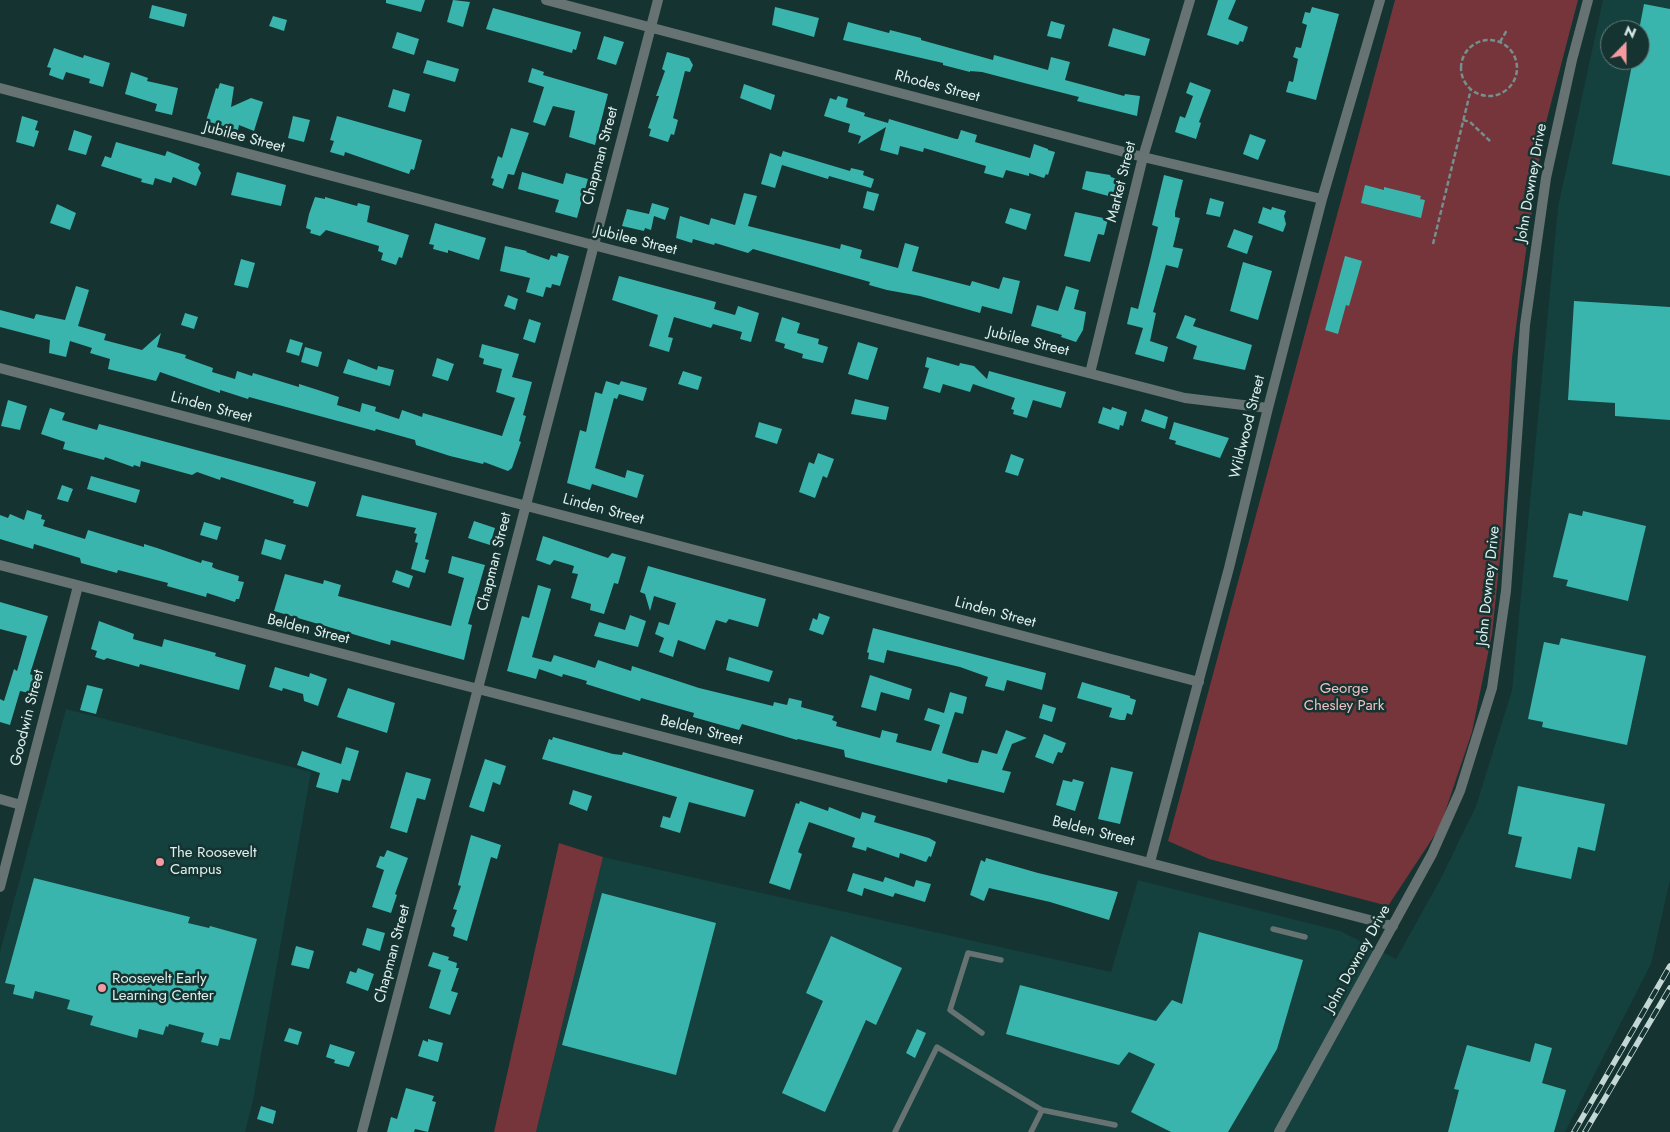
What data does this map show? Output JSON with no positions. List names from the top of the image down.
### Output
{
  "streets": {
    "street": [
      "Rhodes Street",
      "Jubilee Street",
      "Chapman Street",
      "Market Street",
      "John Downey Drive",
      "Linden Street",
      "Wildwood Street",
      "Belden Street",
      "Goodwin Street"
    ]
  },
  "crossings": [
    ["Rhodes Street", "Chapman Street"],
    ["Rhodes Street", "Market Street"],
    ["Rhodes Street", "Wildwood Street"],
    ["Jubilee Street", "Chapman Street"],
    ["Jubilee Street", "Market Street"],
    ["Jubilee Street", "Wildwood Street"],
    ["Chapman Street", "Linden Street"],
    ["Chapman Street", "Belden Street"],
    ["John Downey Drive", "Belden Street"],
    ["Linden Street", "Wildwood Street"],
    ["Wildwood Street", "Belden Street"],
    ["Belden Street", "Goodwin Street"]
  ],
  "parks": ["George Chesley Park"],
  "places": ["The Roosevelt Campus", "Roosevelt Early Learning Center"],
  "north": "top"
}
